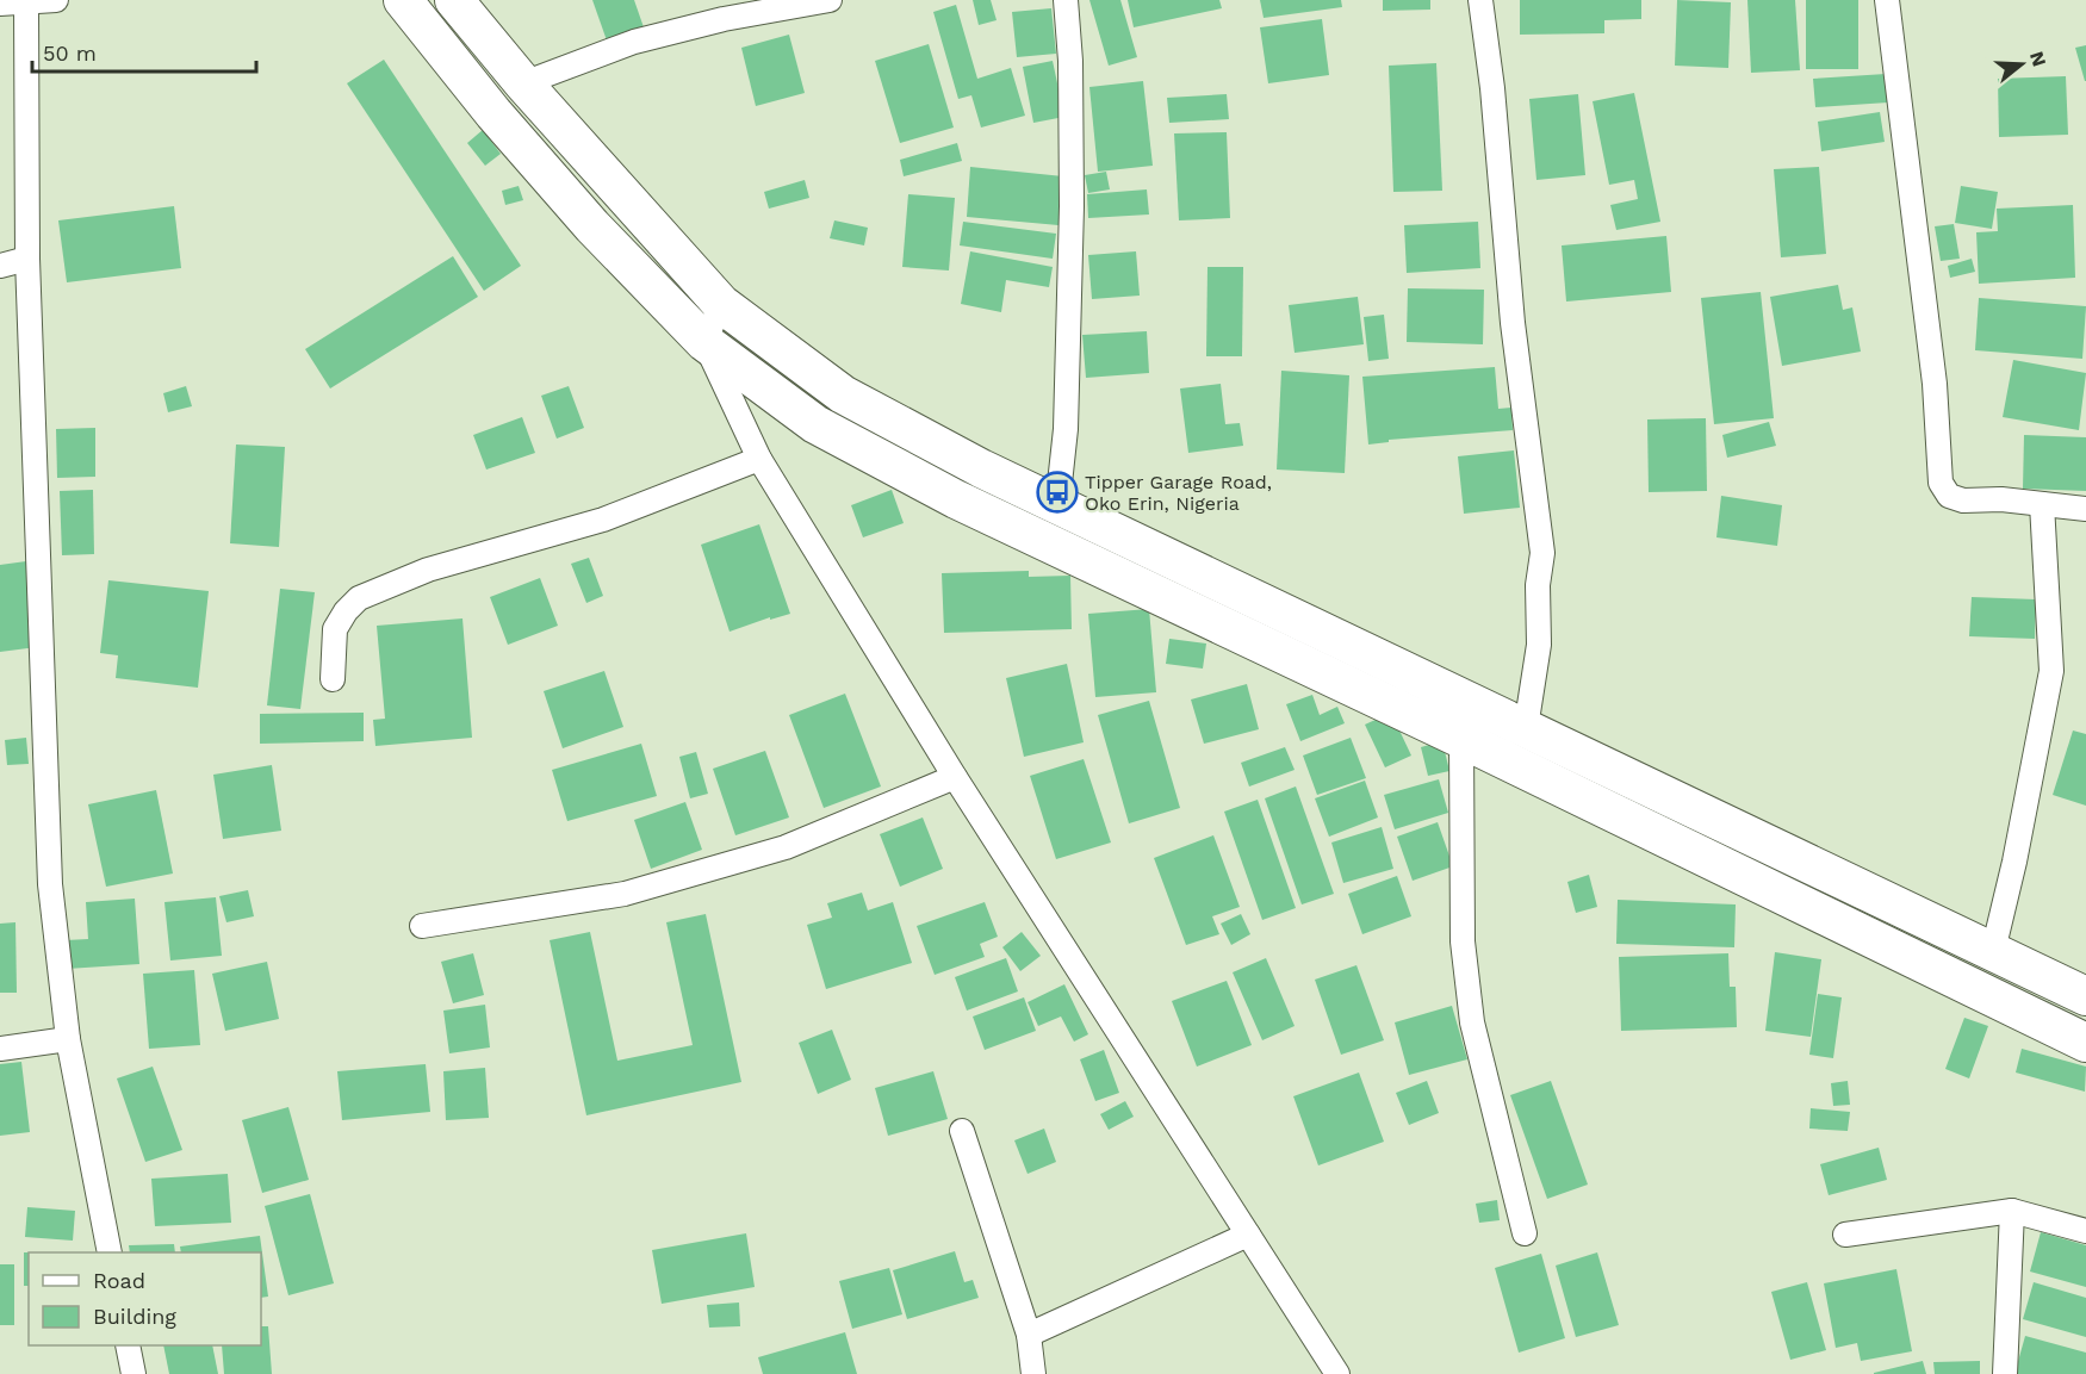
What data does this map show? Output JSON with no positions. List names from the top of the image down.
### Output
{
  "places": {
    "bus stop": ["Tipper Garage Road, Oko Erin, Nigeria"]
  },
  "legend": ["Road", "Building"],
  "scale_bar": "50 m",
  "north": "right"
}
